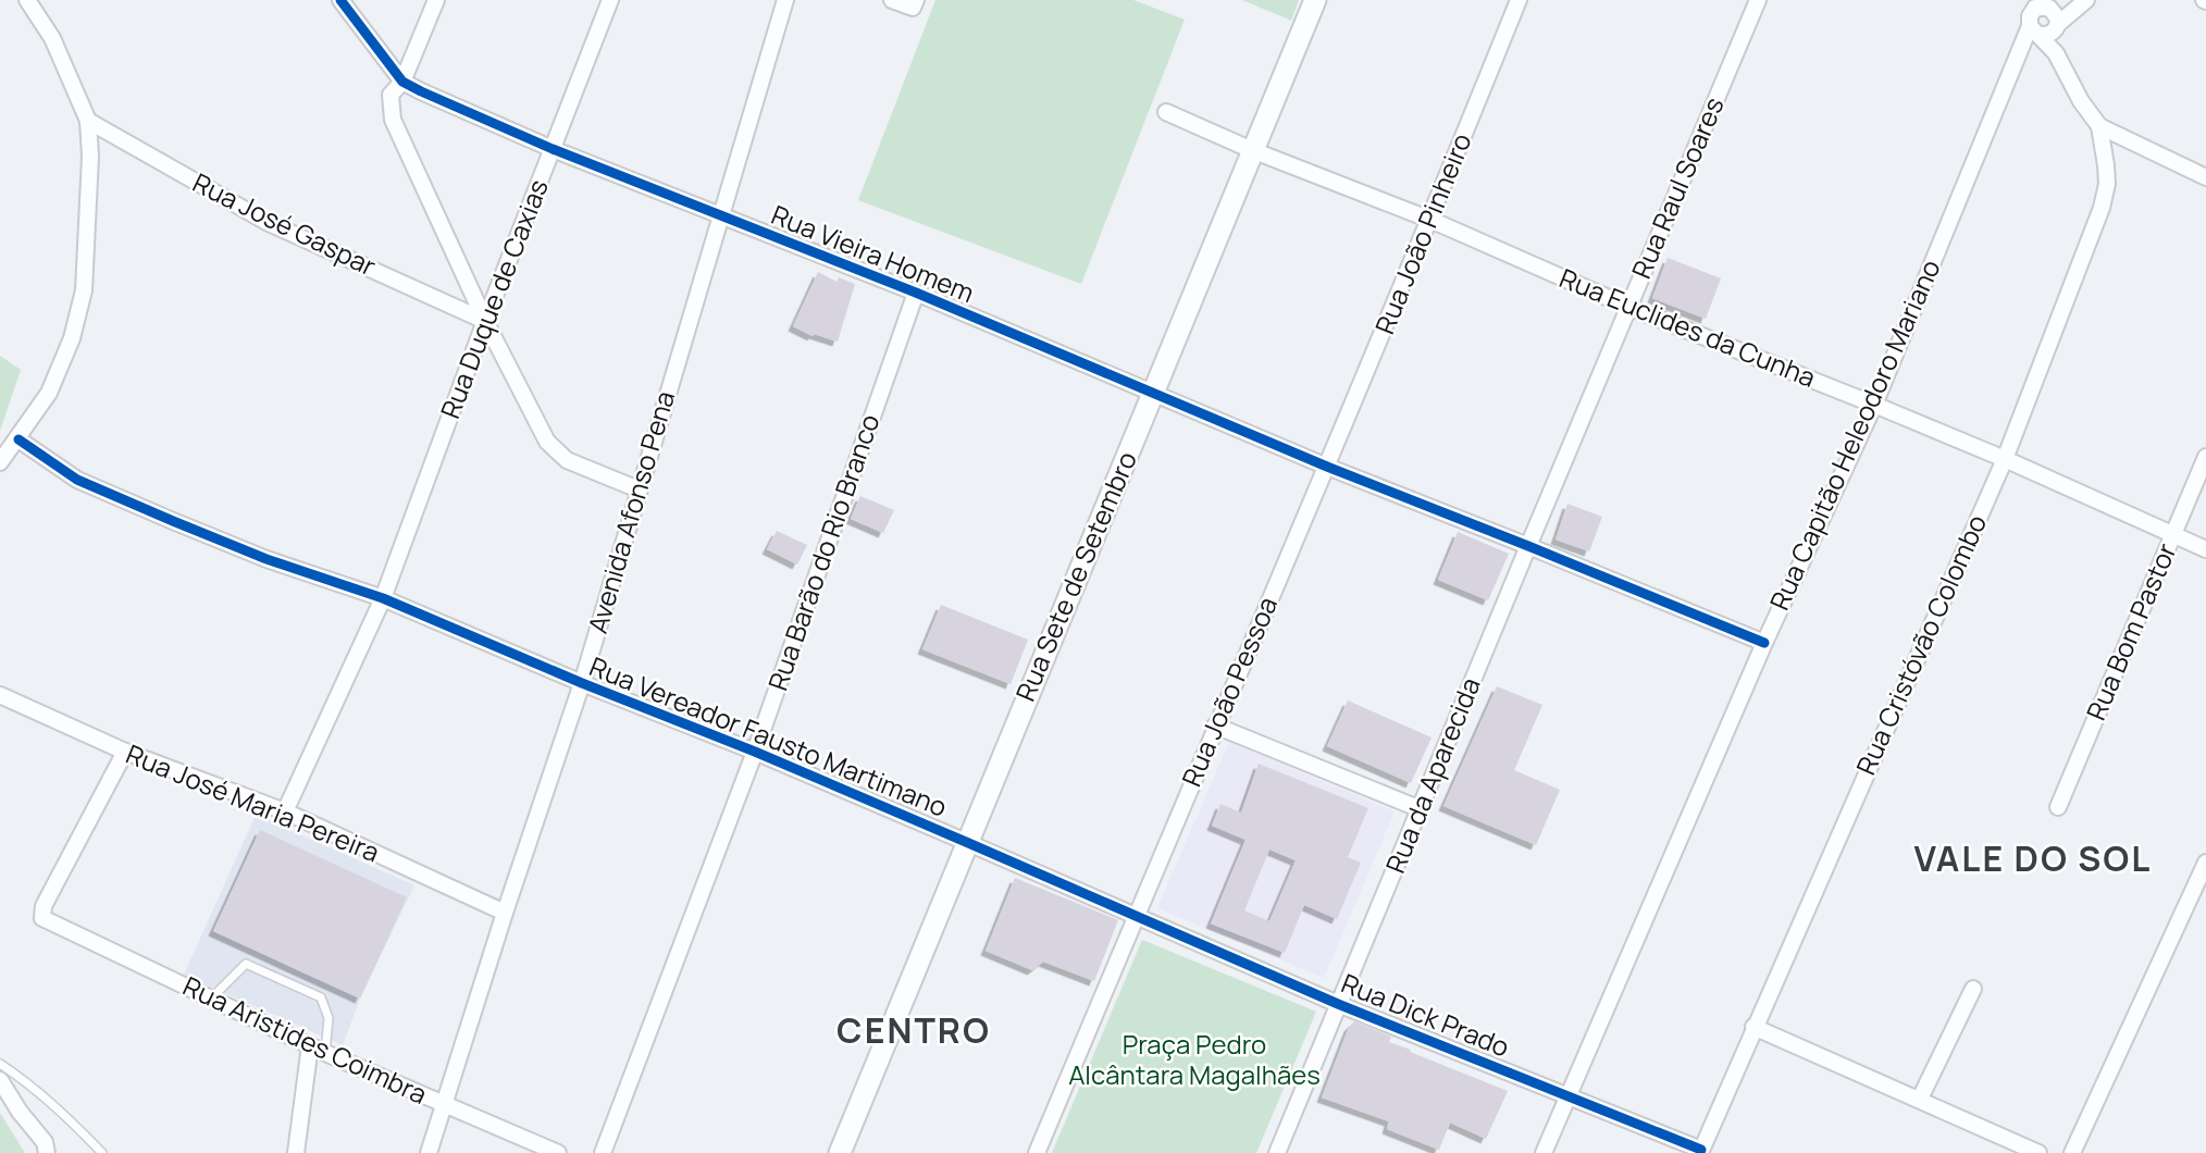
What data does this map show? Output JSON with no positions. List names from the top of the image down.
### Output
{
  "streets": {
    "main road": ["Rua Sete de Setembro"],
    "street": [
      "Rua Raul Soares",
      "Rua José Gaspar",
      "Rua João Pinheiro",
      "Rua Vieira Homem",
      "Rua Duque de Caxias",
      "Rua Euclides da Cunha",
      "Rua Capitão Heleodoro Mariano",
      "Avenida Afonso Pena",
      "Rua Barão do Rio Branco",
      "Rua Bom Pastor",
      "Rua Cristóvão Colombo",
      "Rua João Pessoa",
      "Rua Vereador Fausto Martimano",
      "Rua da Aparecida",
      "Rua José Maria Pereira",
      "Rua Dick Prado",
      "Rua Aristides Coimbra"
    ]
  },
  "crossings": [
    ["Rua Raul Soares", "Rua Vieira Homem"],
    ["Rua Raul Soares", "Rua Euclides da Cunha"],
    ["Rua Raul Soares", "Rua da Aparecida"],
    ["Rua José Gaspar", "Rua Duque de Caxias"],
    ["Rua João Pinheiro", "Rua Vieira Homem"],
    ["Rua João Pinheiro", "Rua Euclides da Cunha"],
    ["Rua João Pinheiro", "Rua João Pessoa"],
    ["Rua Vieira Homem", "Rua Duque de Caxias"],
    ["Rua Vieira Homem", "Rua Capitão Heleodoro Mariano"],
    ["Rua Vieira Homem", "Avenida Afonso Pena"],
    ["Rua Vieira Homem", "Rua Barão do Rio Branco"],
    ["Rua Vieira Homem", "Rua Sete de Setembro"],
    ["Rua Vieira Homem", "Rua João Pessoa"],
    ["Rua Vieira Homem", "Rua da Aparecida"],
    ["Rua Duque de Caxias", "Rua Vereador Fausto Martimano"],
    ["Rua Duque de Caxias", "Rua José Maria Pereira"],
    ["Rua Euclides da Cunha", "Rua Capitão Heleodoro Mariano"],
    ["Rua Euclides da Cunha", "Rua Sete de Setembro"],
    ["Rua Euclides da Cunha", "Rua Bom Pastor"],
    ["Rua Euclides da Cunha", "Rua Cristóvão Colombo"],
    ["Rua Capitão Heleodoro Mariano", "Rua Dick Prado"],
    ["Avenida Afonso Pena", "Rua Vereador Fausto Martimano"],
    ["Avenida Afonso Pena", "Rua José Maria Pereira"],
    ["Avenida Afonso Pena", "Rua Aristides Coimbra"],
    ["Rua Barão do Rio Branco", "Rua Vereador Fausto Martimano"],
    ["Rua Sete de Setembro", "Rua Vereador Fausto Martimano"],
    ["Rua Cristóvão Colombo", "Rua Dick Prado"],
    ["Rua João Pessoa", "Rua Vereador Fausto Martimano"],
    ["Rua João Pessoa", "Rua Dick Prado"],
    ["Rua Vereador Fausto Martimano", "Rua Dick Prado"],
    ["Rua da Aparecida", "Rua Dick Prado"],
    ["Rua José Maria Pereira", "Rua Aristides Coimbra"]
  ],
  "districts": ["VALE DO SOL", "CENTRO"],
  "parks": ["Praça Pedro Alcântara Magalhães"]
}
